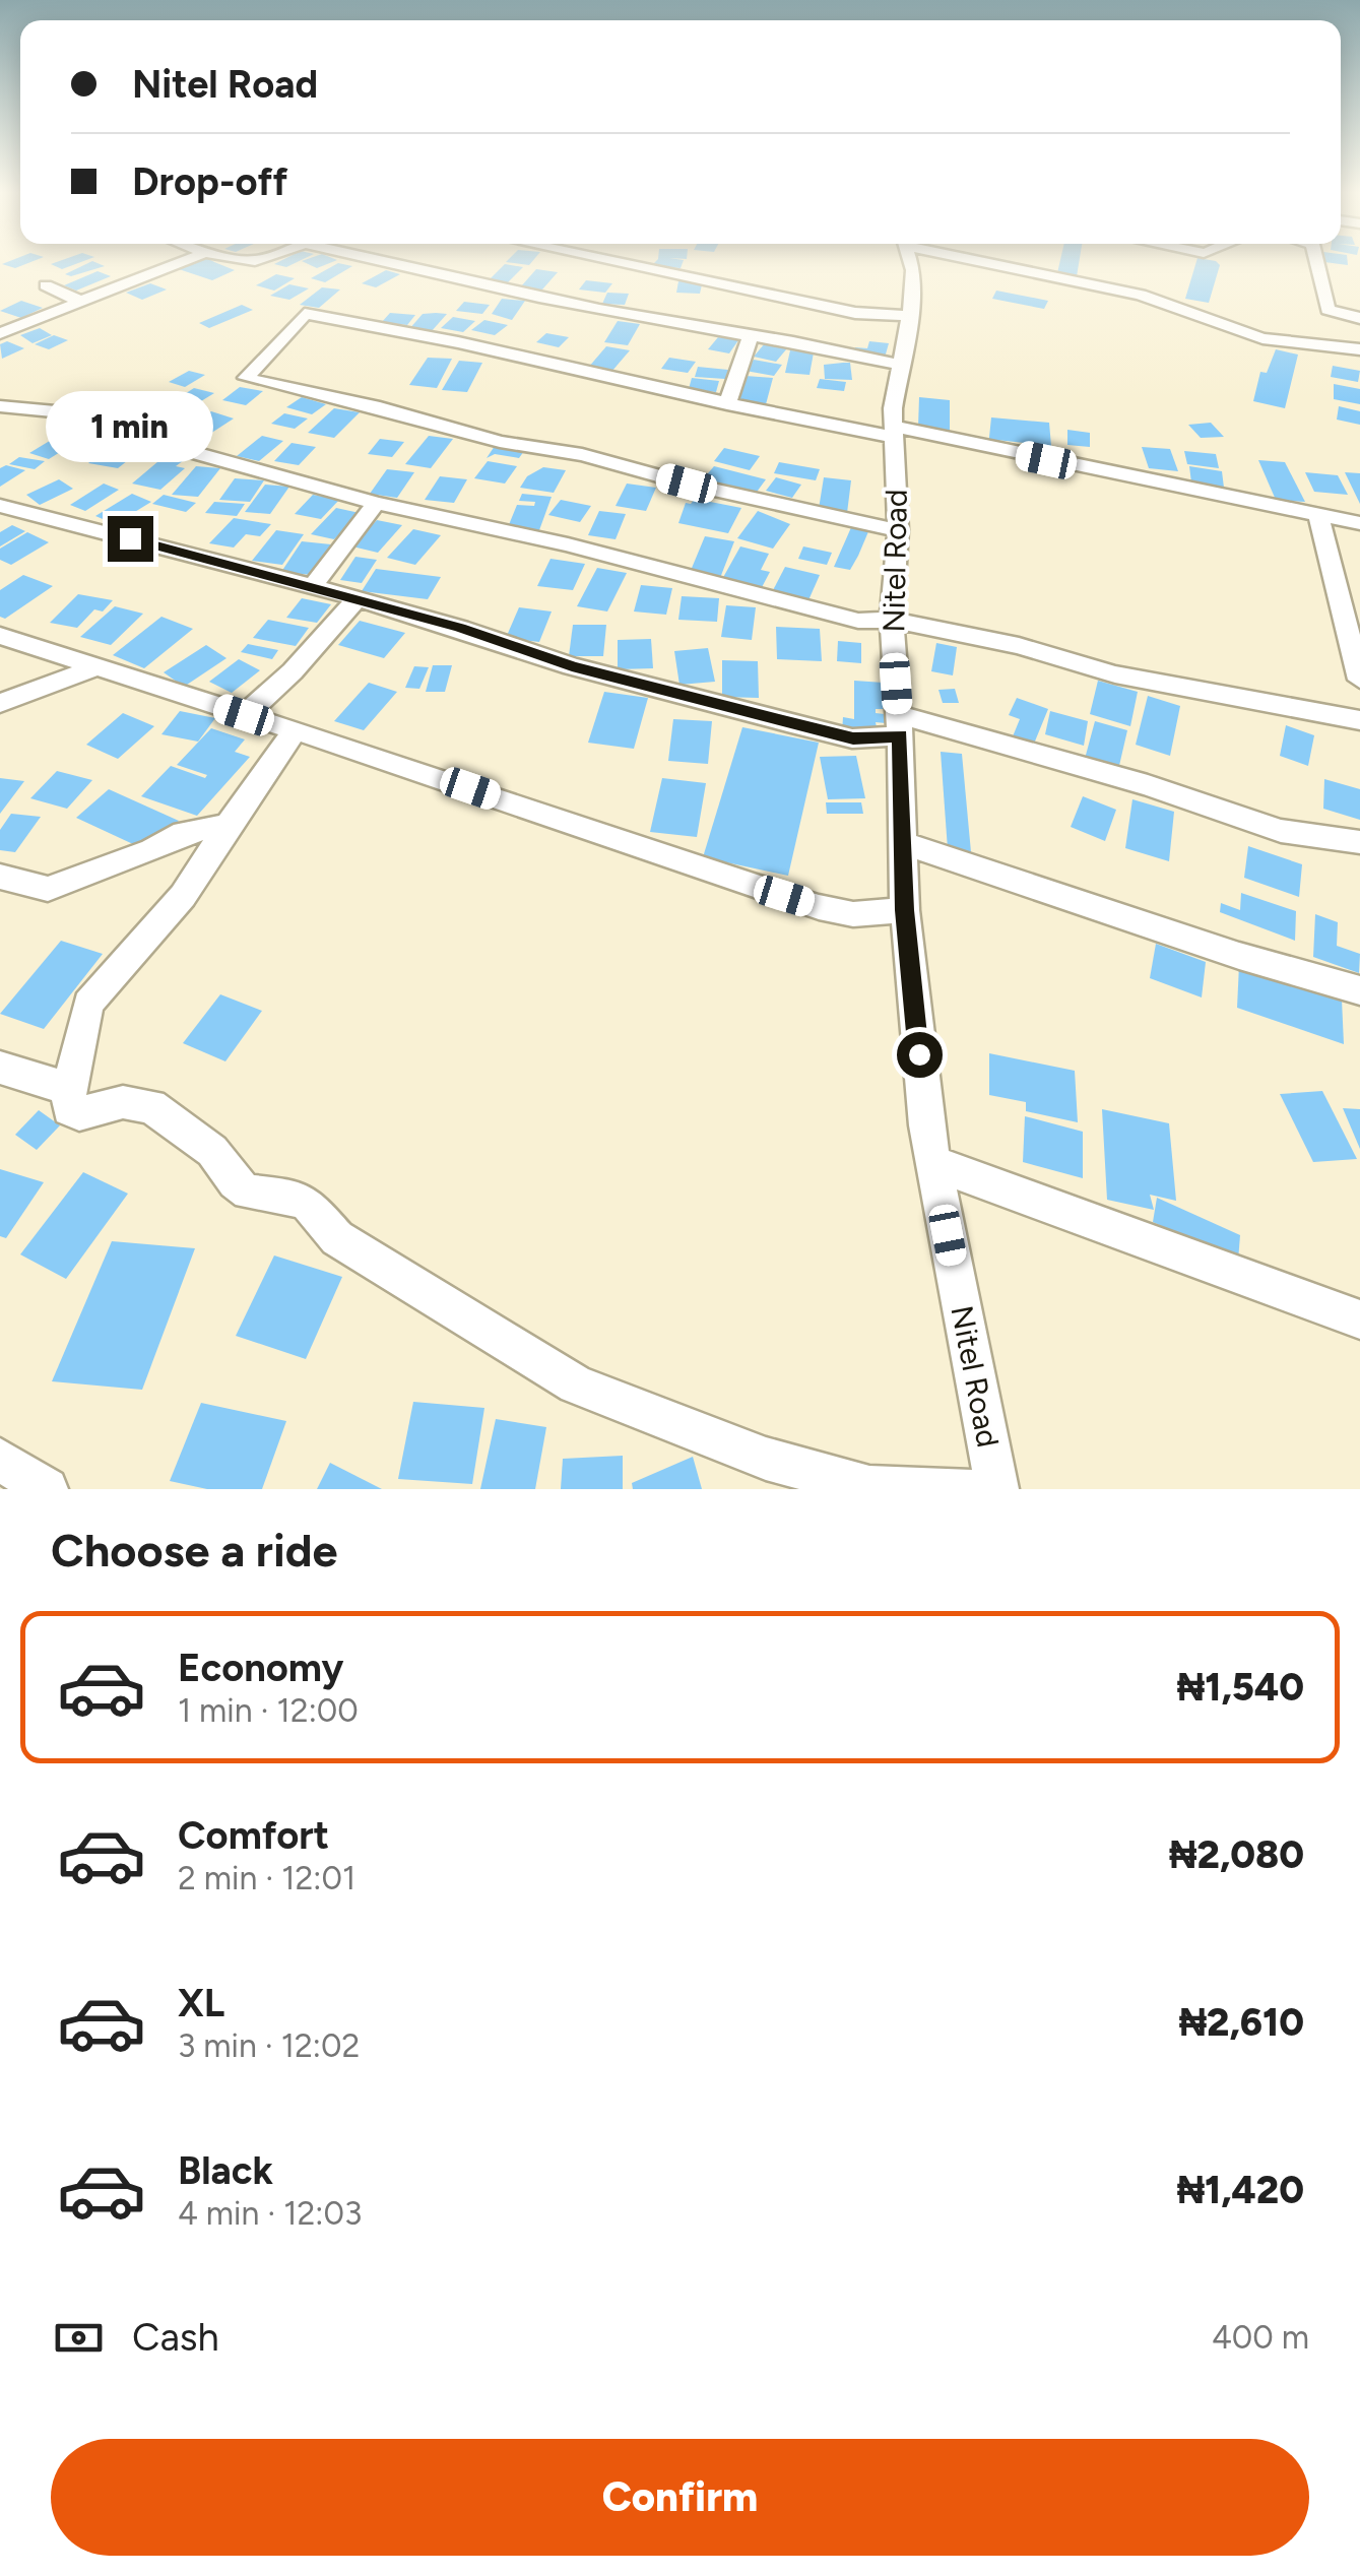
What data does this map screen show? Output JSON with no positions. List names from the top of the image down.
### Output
{
  "streets": {
    "street": ["Nitel Road"]
  },
  "page": {
    "banner": ["Nitel Road", "Drop-off"],
    "bubble": "1 min",
    "heading": "Choose a ride",
    "list": [
      {
        "name": "Economy",
        "note": "1 min · 12:00",
        "value": "₦1,540"
      },
      {
        "name": "Comfort",
        "note": "2 min · 12:01",
        "value": "₦2,080"
      },
      {
        "name": "XL",
        "note": "3 min · 12:02",
        "value": "₦2,610"
      },
      {
        "name": "Black",
        "note": "4 min · 12:03",
        "value": "₦1,420"
      }
    ],
    "pay": ["Cash", "400 m"],
    "buttons": "Confirm"
  }
}
